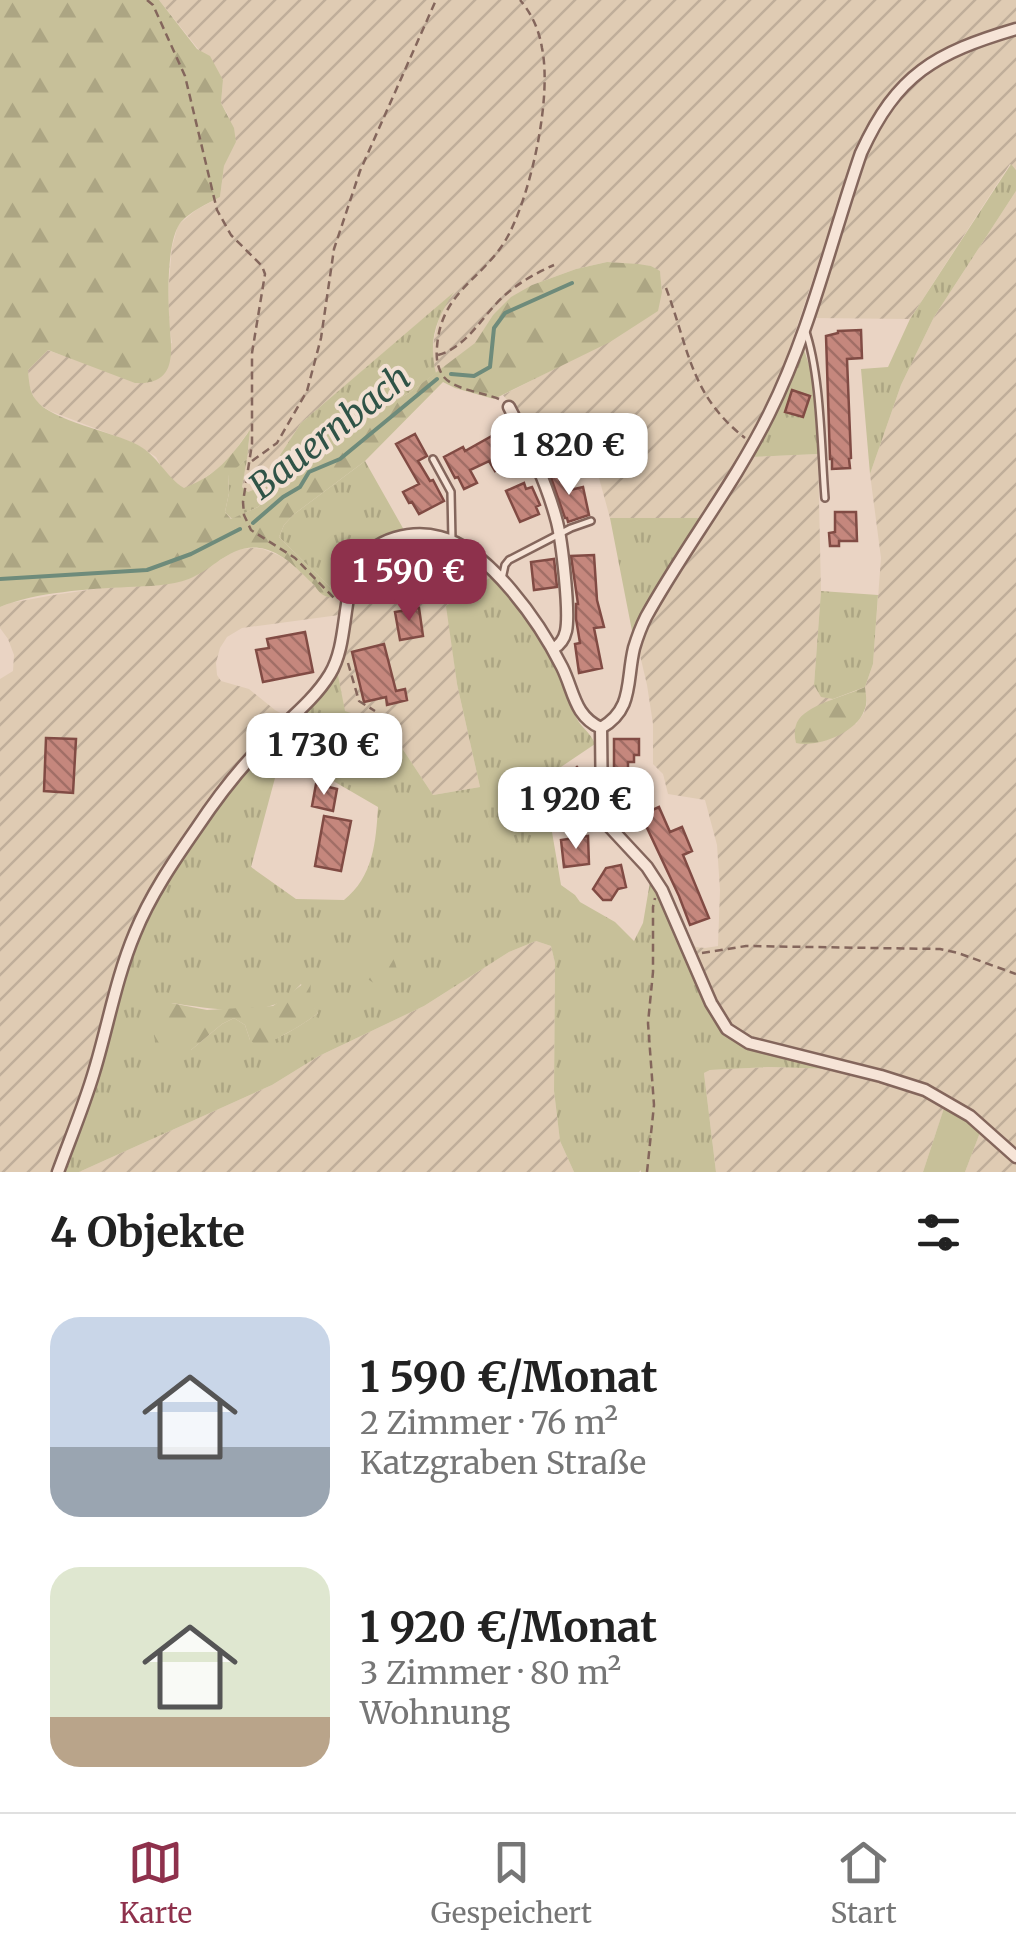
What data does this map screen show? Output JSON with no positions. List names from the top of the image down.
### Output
{
  "water": ["Bauernbach"],
  "page": {
    "price": [
      "1 820 €",
      "1 590 €",
      "1 730 €",
      "1 920 €"
    ],
    "heading": "4 Objekte",
    "list": [
      {
        "name": "1 590 €/Monat",
        "note": "2 Zimmer · 76 m² · Katzgraben Straße"
      },
      {
        "name": "1 920 €/Monat",
        "note": "3 Zimmer · 80 m² · Wohnung"
      }
    ],
    "tabs": ["Karte", "Gespeichert", "Start"]
  }
}
